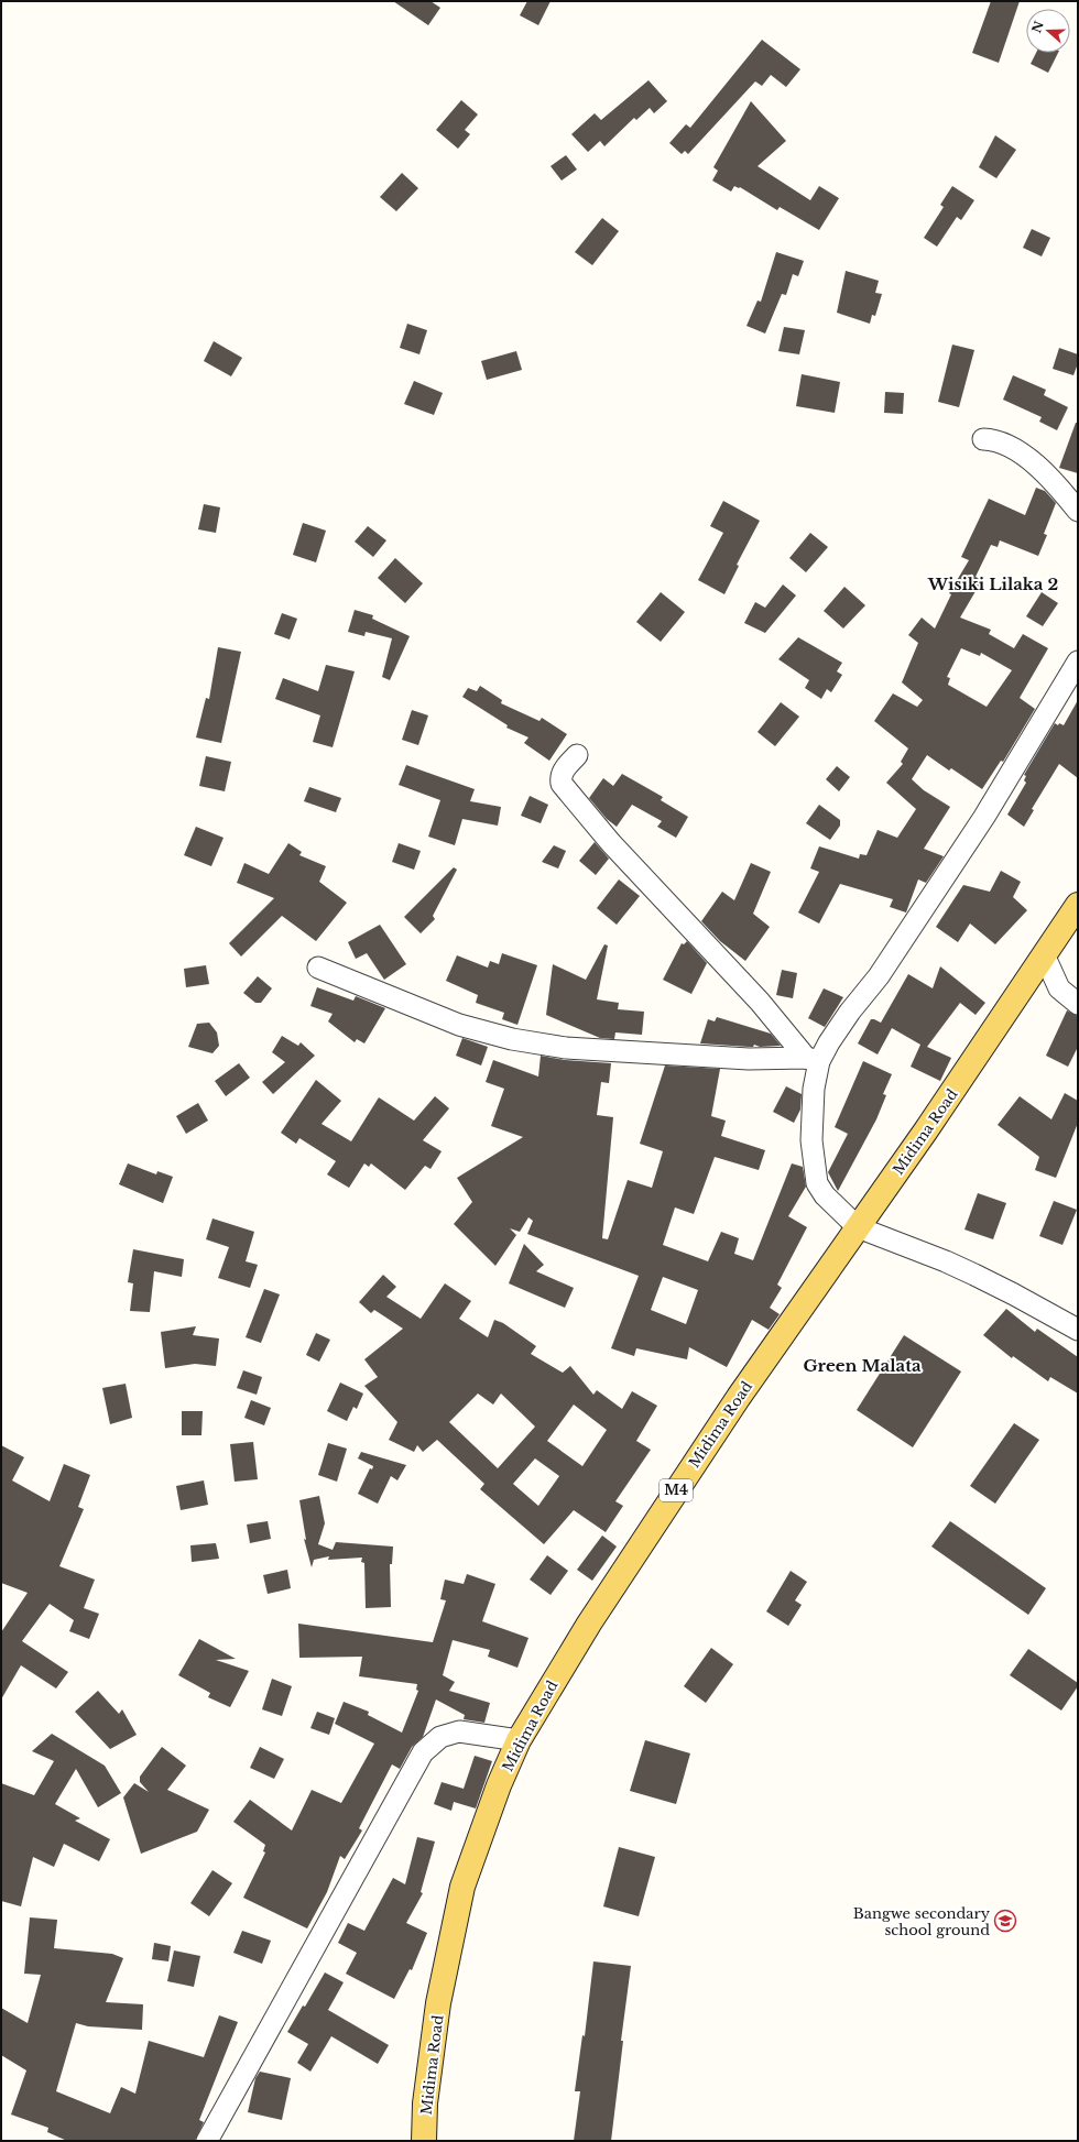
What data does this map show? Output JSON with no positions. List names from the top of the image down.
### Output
{
  "streets": {
    "main road": ["Midima Road", "M4"]
  },
  "districts": ["Wisiki Lilaka 2", "Green Malata"],
  "places": {
    "school or university": ["Bangwe secondary school ground"]
  },
  "north": "left"
}
